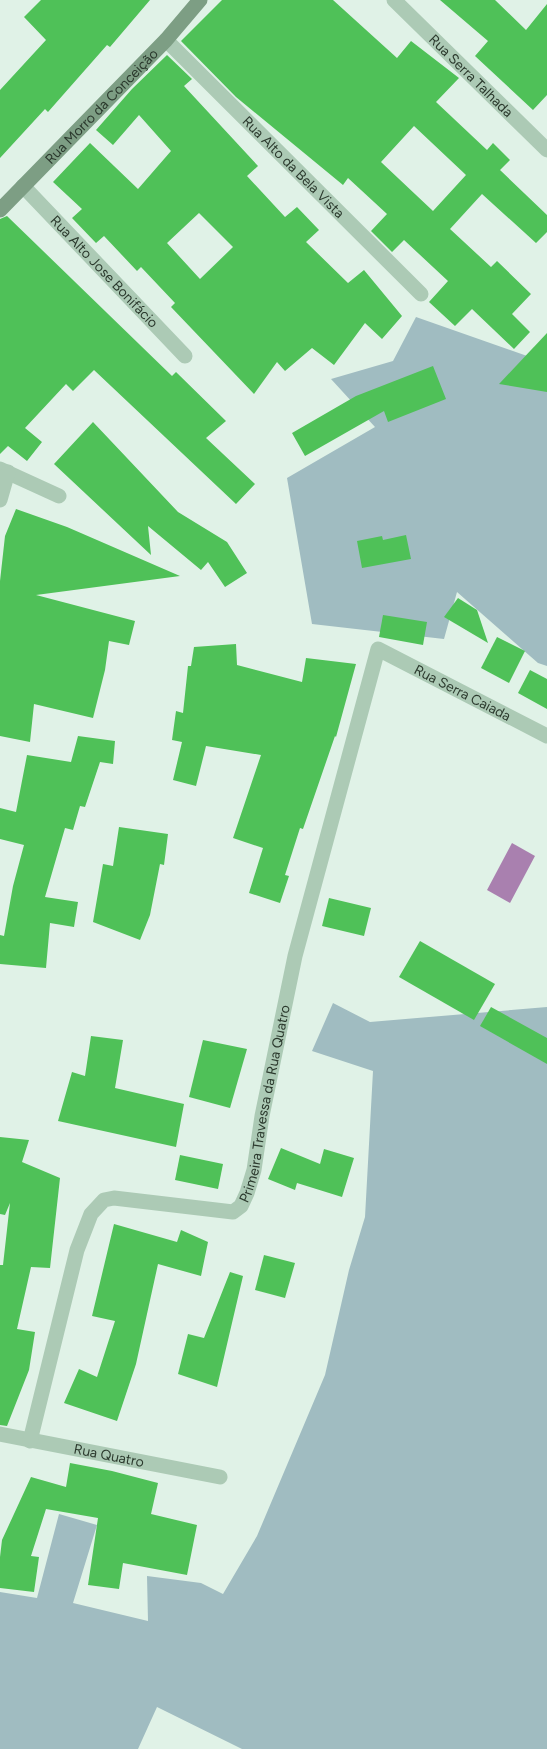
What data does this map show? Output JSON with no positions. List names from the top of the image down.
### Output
{
  "streets": {
    "street": [
      "Rua Serra Talhada",
      "Rua Morro da Conceição",
      "Rua Alto da Bela Vista",
      "Rua Alto Jose Bonifácio",
      "Rua Serra Caiada",
      "Primeira Travessa da Rua Quatro",
      "Rua Quatro"
    ]
  },
  "crossings": [
    ["Rua Morro da Conceição", "Rua Alto da Bela Vista"],
    ["Rua Morro da Conceição", "Rua Alto Jose Bonifácio"],
    ["Rua Serra Caiada", "Primeira Travessa da Rua Quatro"],
    ["Primeira Travessa da Rua Quatro", "Rua Quatro"]
  ]
}
